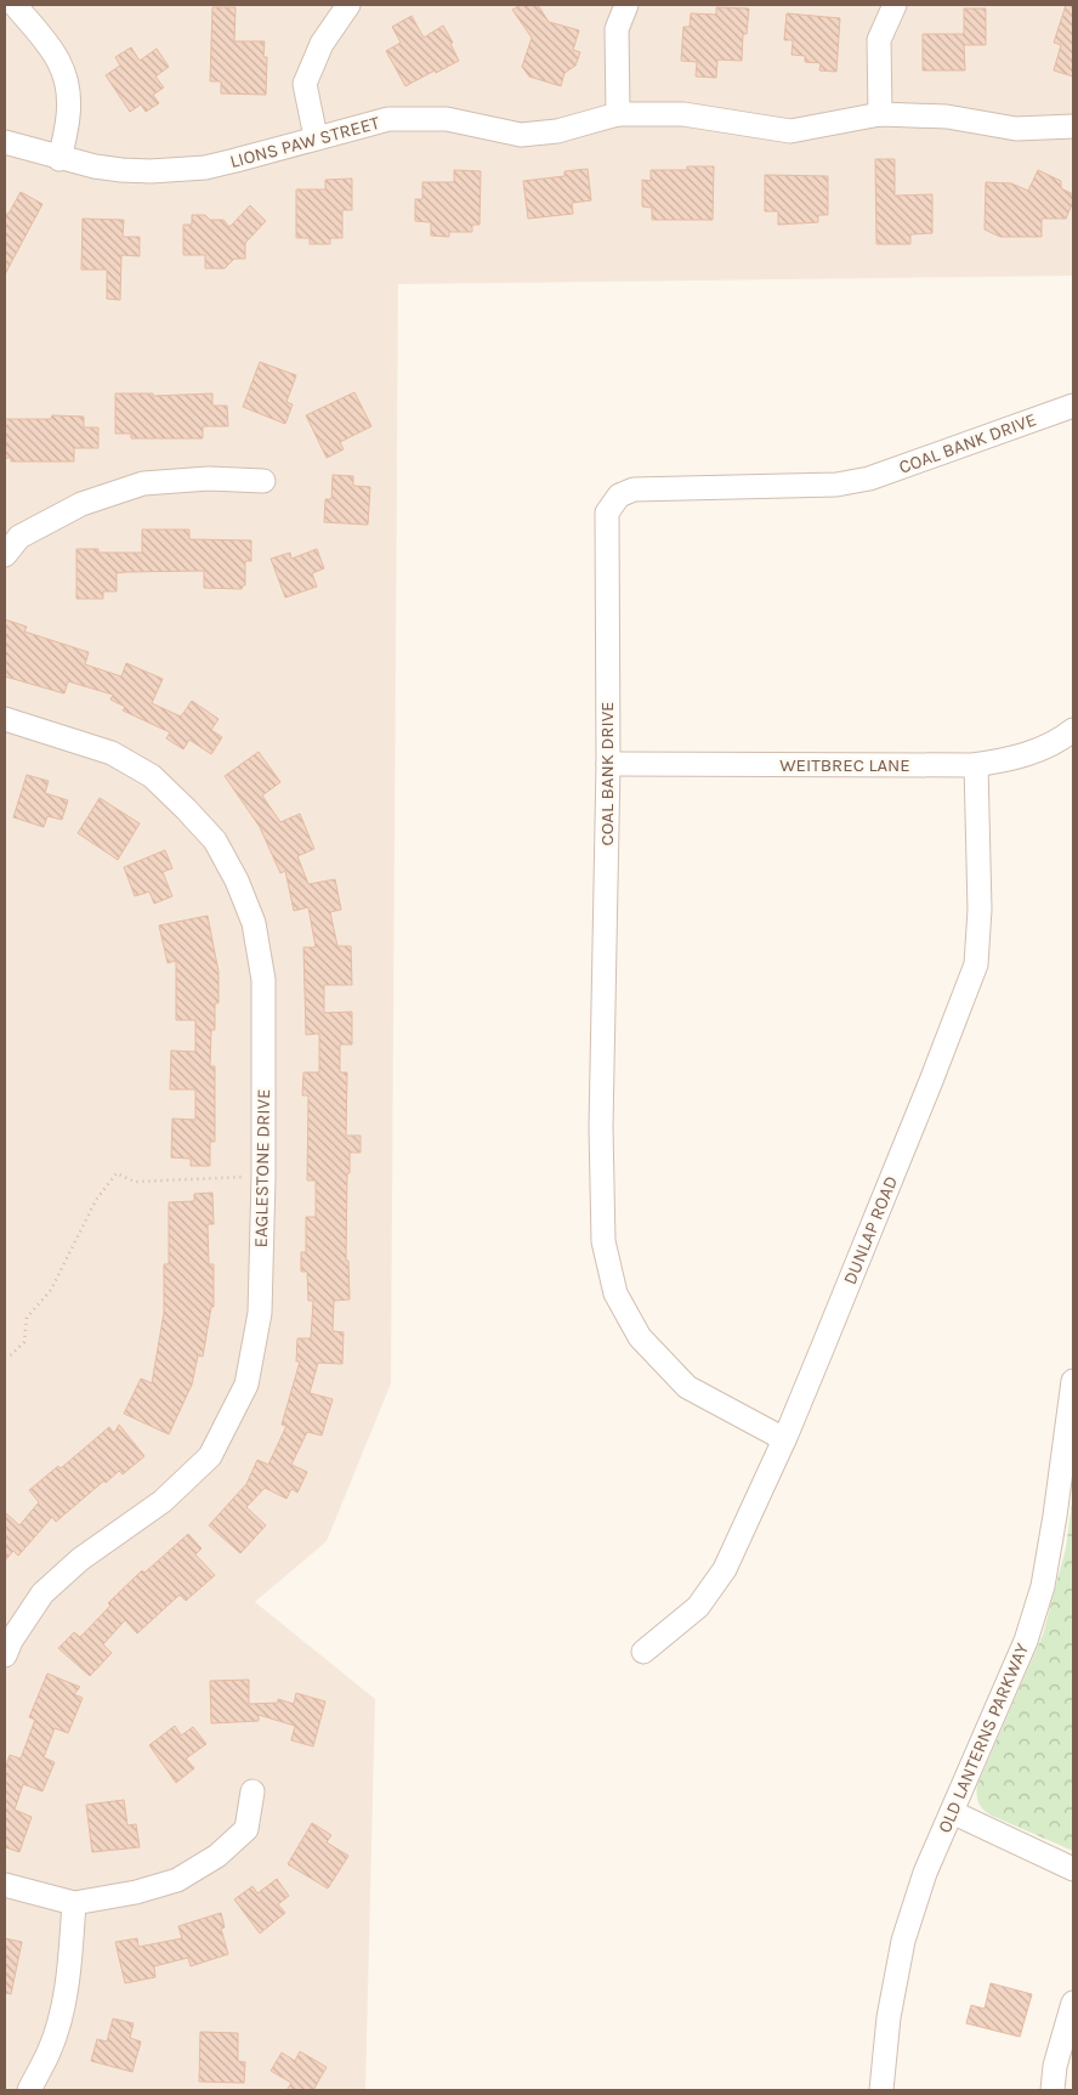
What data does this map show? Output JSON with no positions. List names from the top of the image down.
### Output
{
  "streets": {
    "street": [
      "LIONS PAW STREET",
      "COAL BANK DRIVE",
      "WEITBREC LANE",
      "EAGLESTONE DRIVE",
      "DUNLAP ROAD",
      "OLD LANTERNS PARKWAY"
    ]
  },
  "crossings": [
    ["COAL BANK DRIVE", "WEITBREC LANE"],
    ["COAL BANK DRIVE", "DUNLAP ROAD"],
    ["WEITBREC LANE", "DUNLAP ROAD"]
  ]
}
